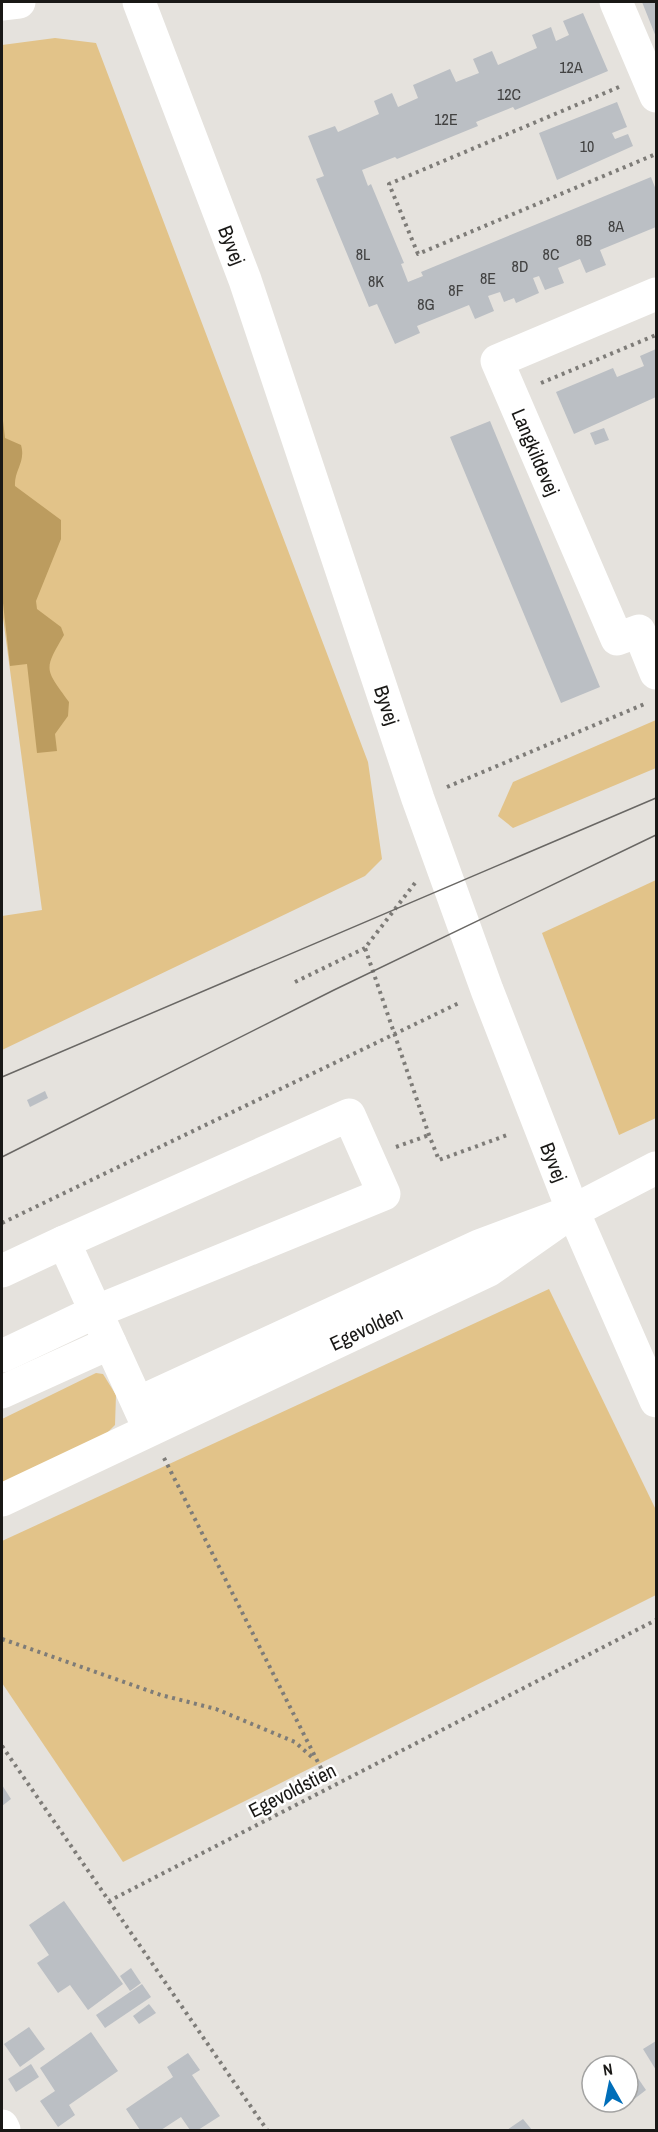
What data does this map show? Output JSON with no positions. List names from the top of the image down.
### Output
{
  "streets": {
    "street": ["Byvej", "Langkildevej", "Egevolden"],
    "path": ["Egevoldstien"]
  },
  "crossings": [
    ["Byvej", "Egevolden"]
  ],
  "house_numbers": [
    "12A",
    "12C",
    "12E",
    "10",
    "8A",
    "8B",
    "8L",
    "8C",
    "8D",
    "8E",
    "8K",
    "8F",
    "8G"
  ],
  "north": "top"
}
